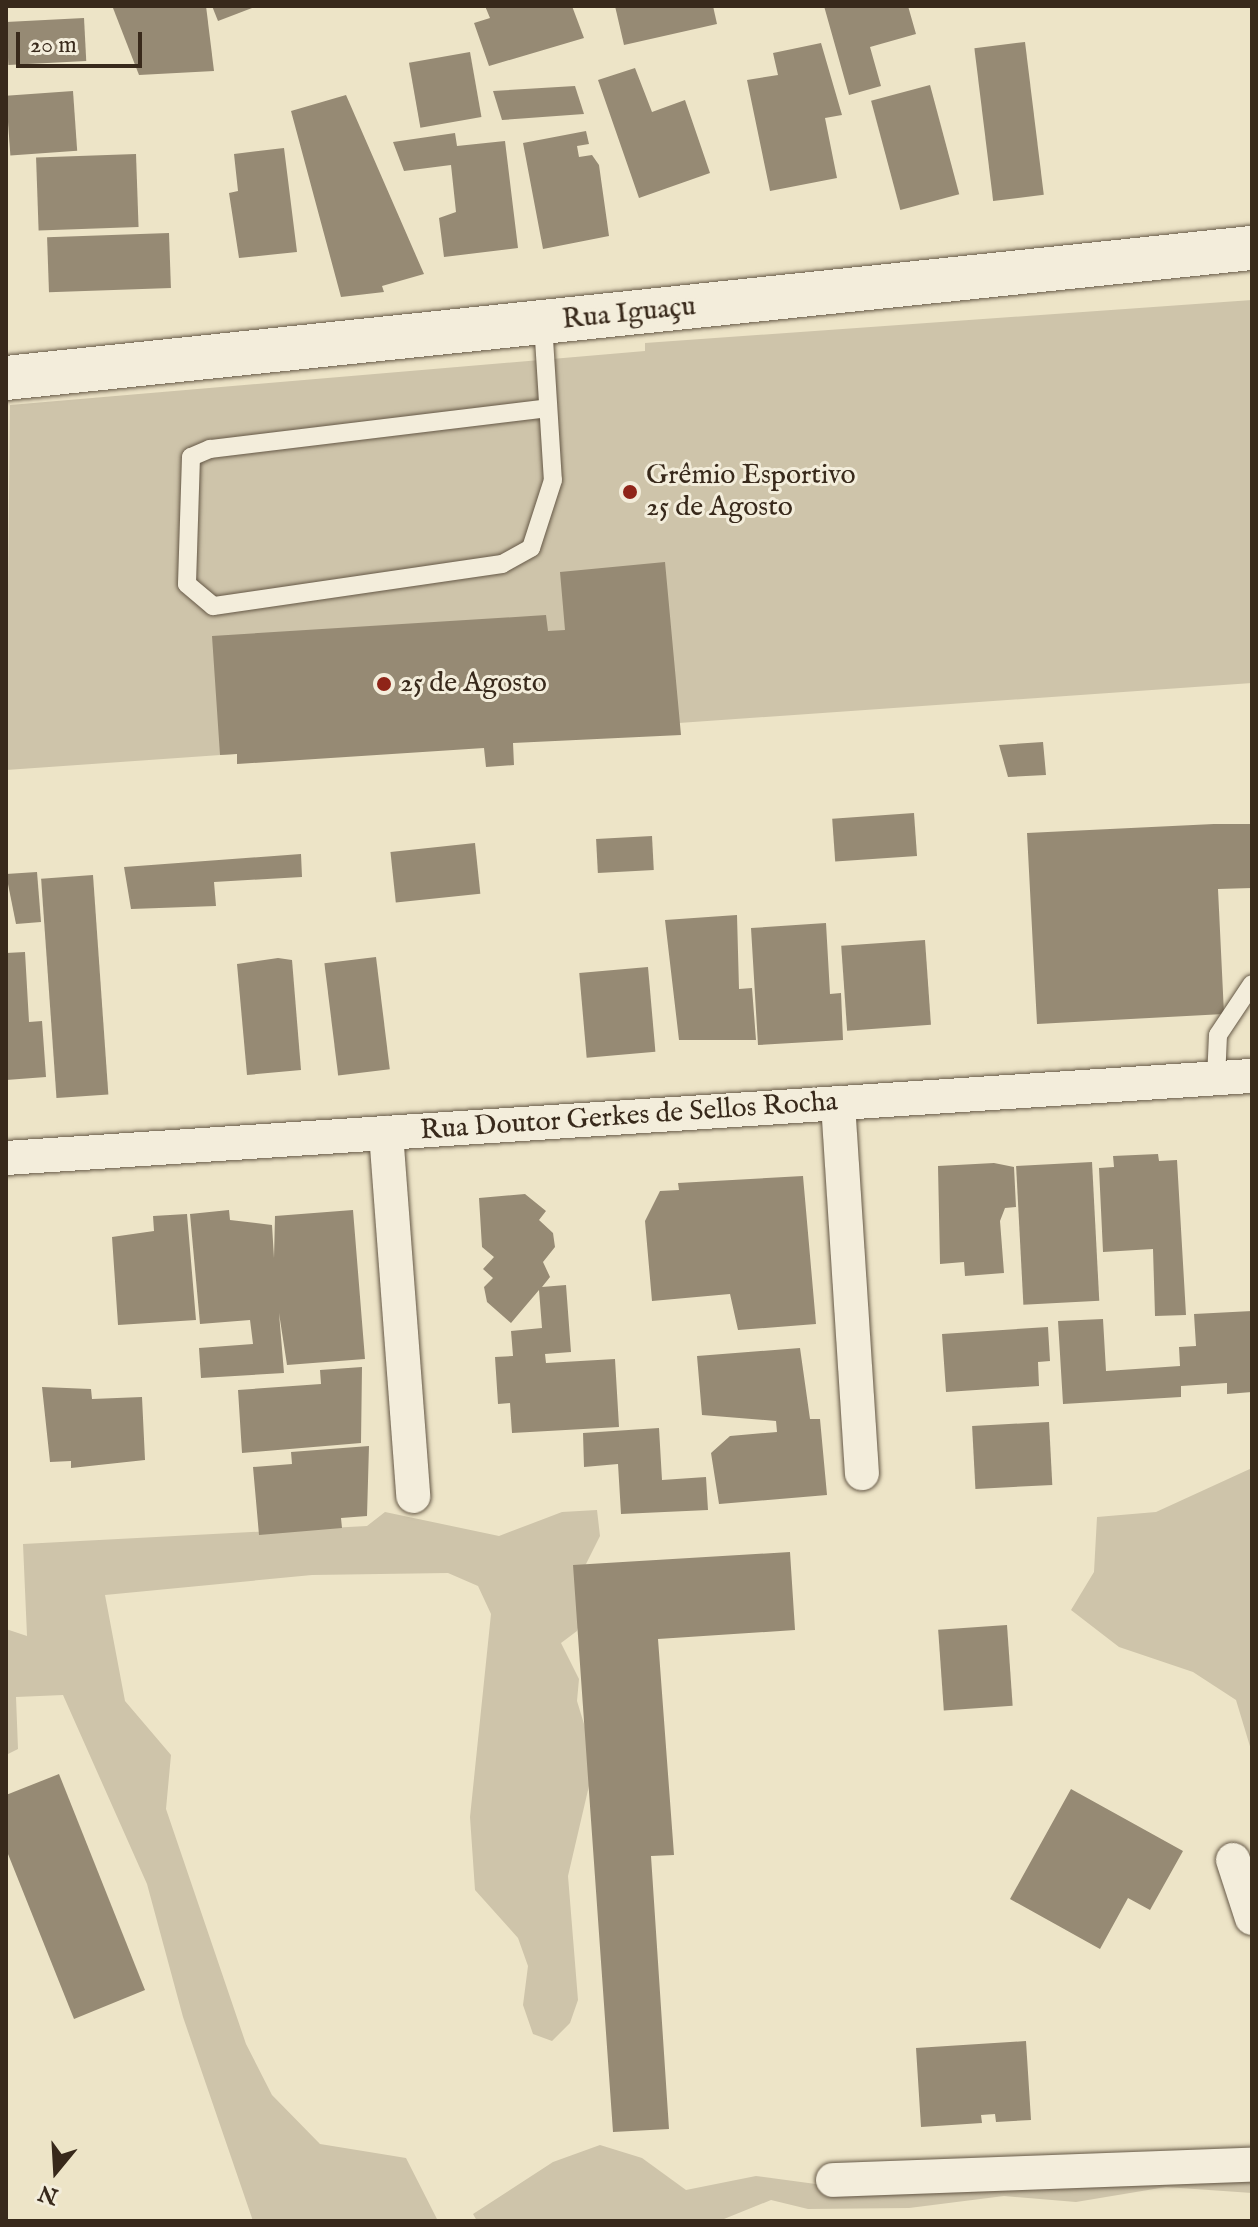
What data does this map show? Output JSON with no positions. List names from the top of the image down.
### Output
{
  "streets": {
    "street": ["Rua Iguaçu", "Rua Doutor Gerkes de Sellos Rocha"]
  },
  "places": ["Grêmio Esportivo 25 de Agosto", "25 de Agosto"],
  "scale_bar": "20 m",
  "north": "bottom"
}
